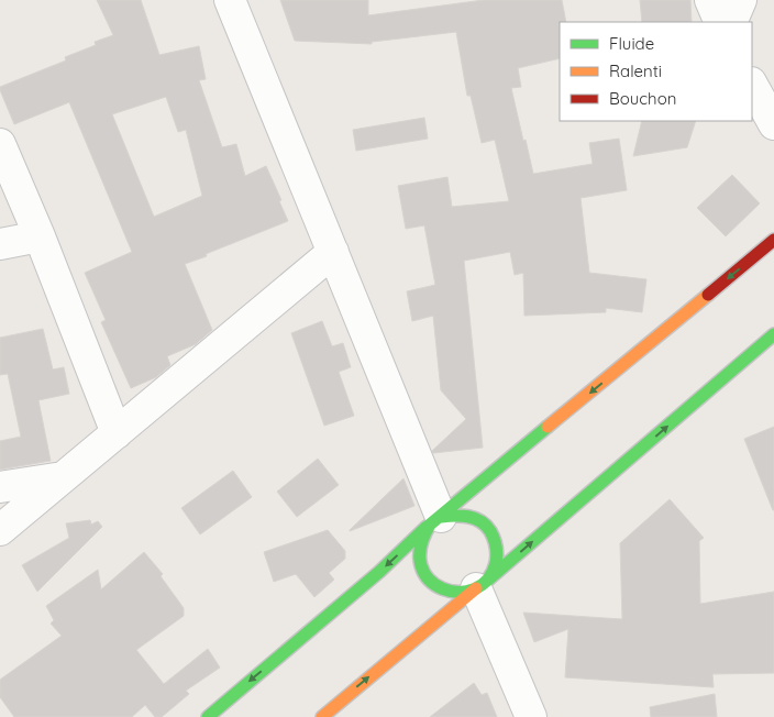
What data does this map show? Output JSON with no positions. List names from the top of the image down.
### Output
{
  "legend": ["Fluide", "Ralenti", "Bouchon"]
}
